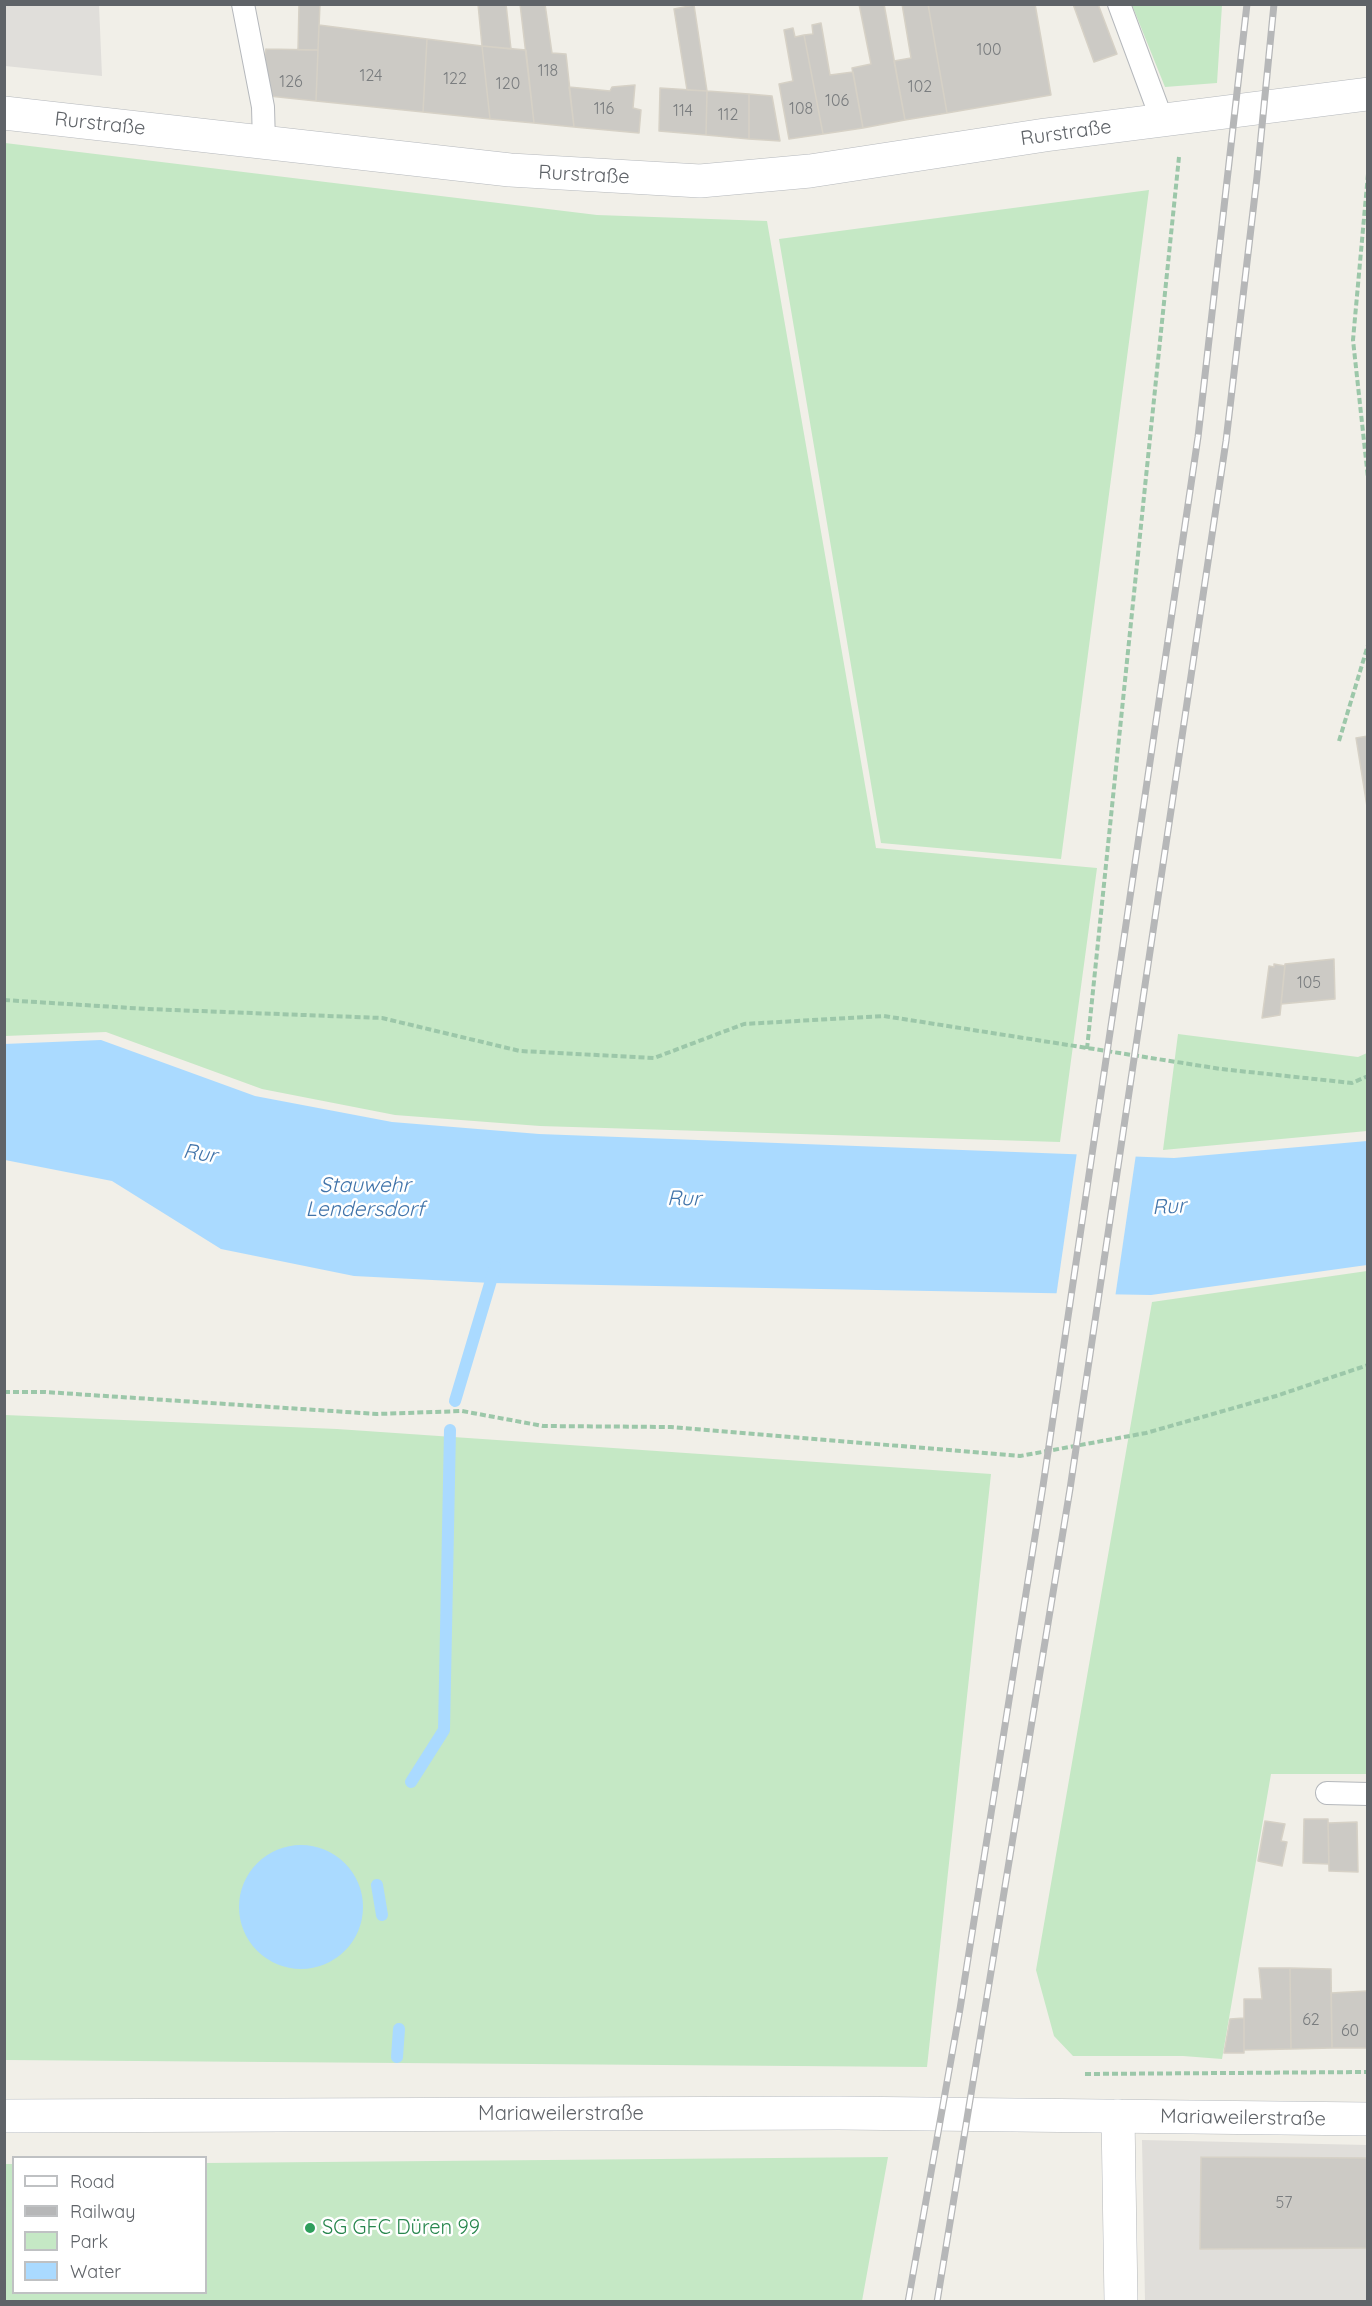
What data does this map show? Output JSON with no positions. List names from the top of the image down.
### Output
{
  "streets": {
    "street": ["Rurstraße", "Mariaweilerstraße"]
  },
  "water": ["Rur", "Stauwehr Lendersdorf"],
  "places": ["SG GFC Düren 99"],
  "house_numbers": [
    "100",
    "118",
    "124",
    "122",
    "126",
    "120",
    "102",
    "106",
    "116",
    "108",
    "114",
    "112",
    "105",
    "62",
    "60",
    "57"
  ],
  "legend": [
    "Road",
    "Railway",
    "Park",
    "Water"
  ]
}
